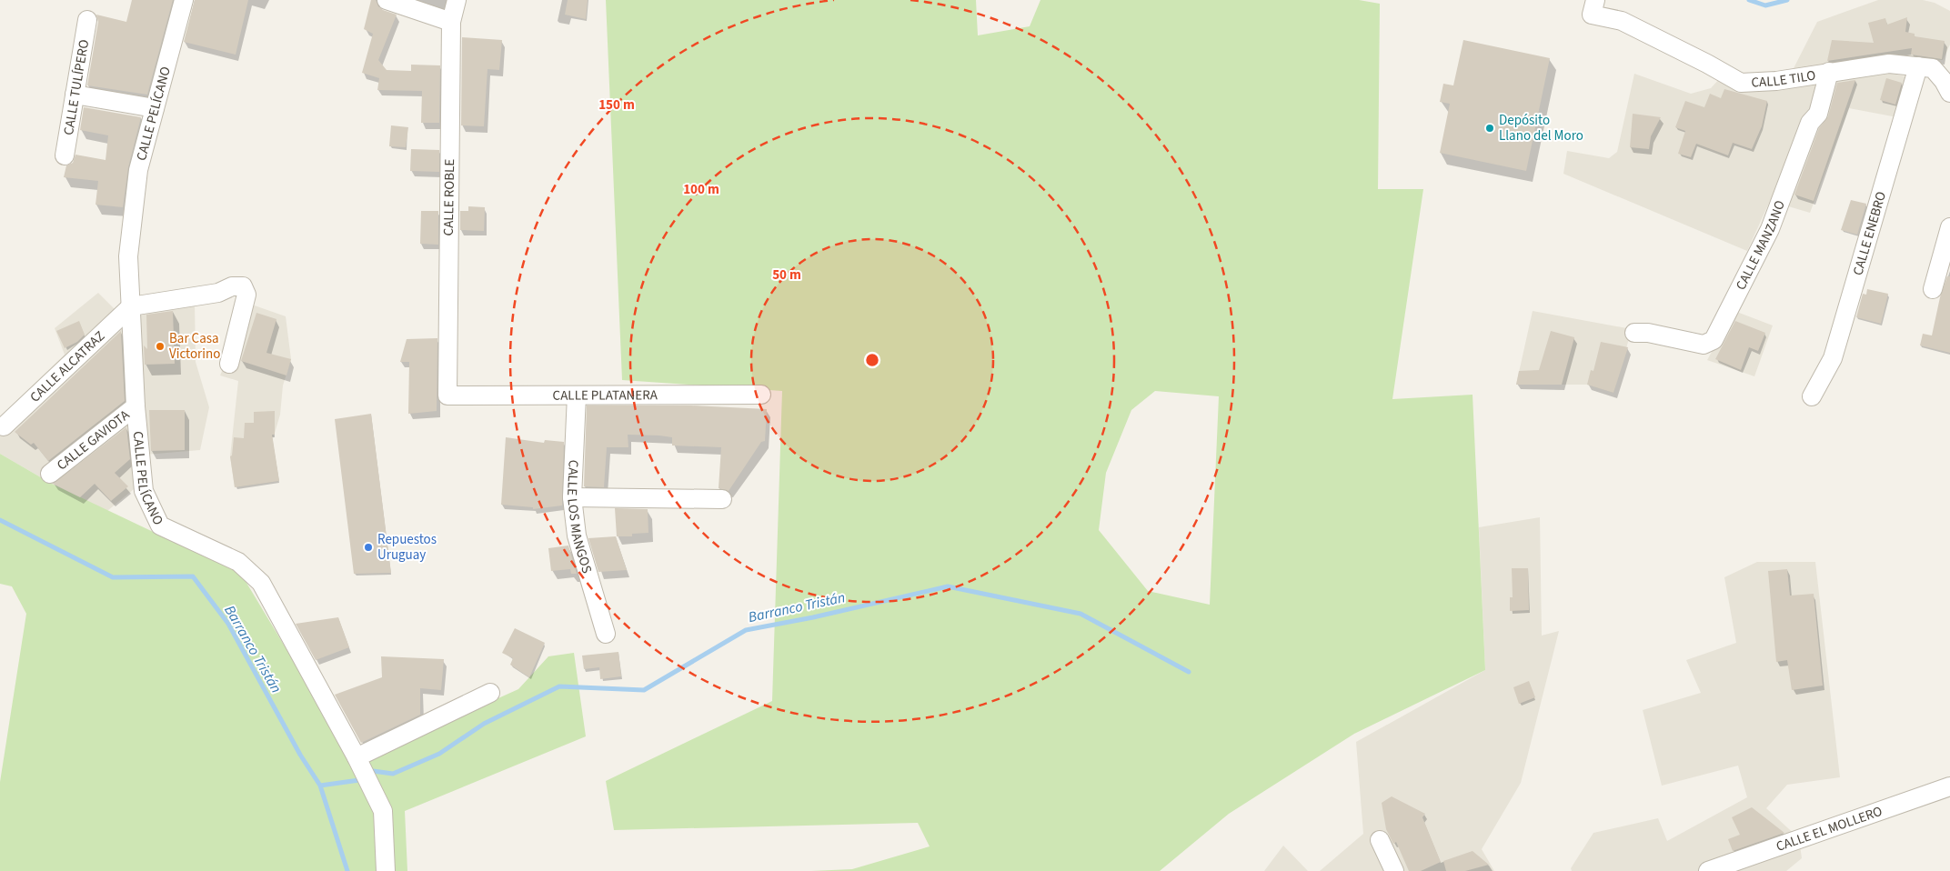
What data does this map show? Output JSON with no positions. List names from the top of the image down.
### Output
{
  "streets": {
    "street": [
      "CALLE TILO",
      "CALLE TULÍPERO",
      "CALLE PELÍCANO",
      "CALLE ROBLE",
      "CALLE ENEBRO",
      "CALLE MANZANO",
      "CALLE ALCATRAZ",
      "CALLE PLATANERA",
      "CALLE GAVIOTA",
      "CALLE LOS MANGOS",
      "CALLE EL MOLLERO"
    ]
  },
  "crossings": [
    ["CALLE TILO", "CALLE ENEBRO"],
    ["CALLE TILO", "CALLE MANZANO"],
    ["CALLE PELÍCANO", "CALLE ALCATRAZ"],
    ["CALLE PELÍCANO", "CALLE GAVIOTA"],
    ["CALLE ROBLE", "CALLE PLATANERA"],
    ["CALLE PLATANERA", "CALLE LOS MANGOS"]
  ],
  "water": ["Barranco Tristán"],
  "places": ["Depósito Llano del Moro", "Bar Casa Victorino", "Repuestos Uruguay"],
  "rings": ["150 m", "100 m", "50 m"]
}
